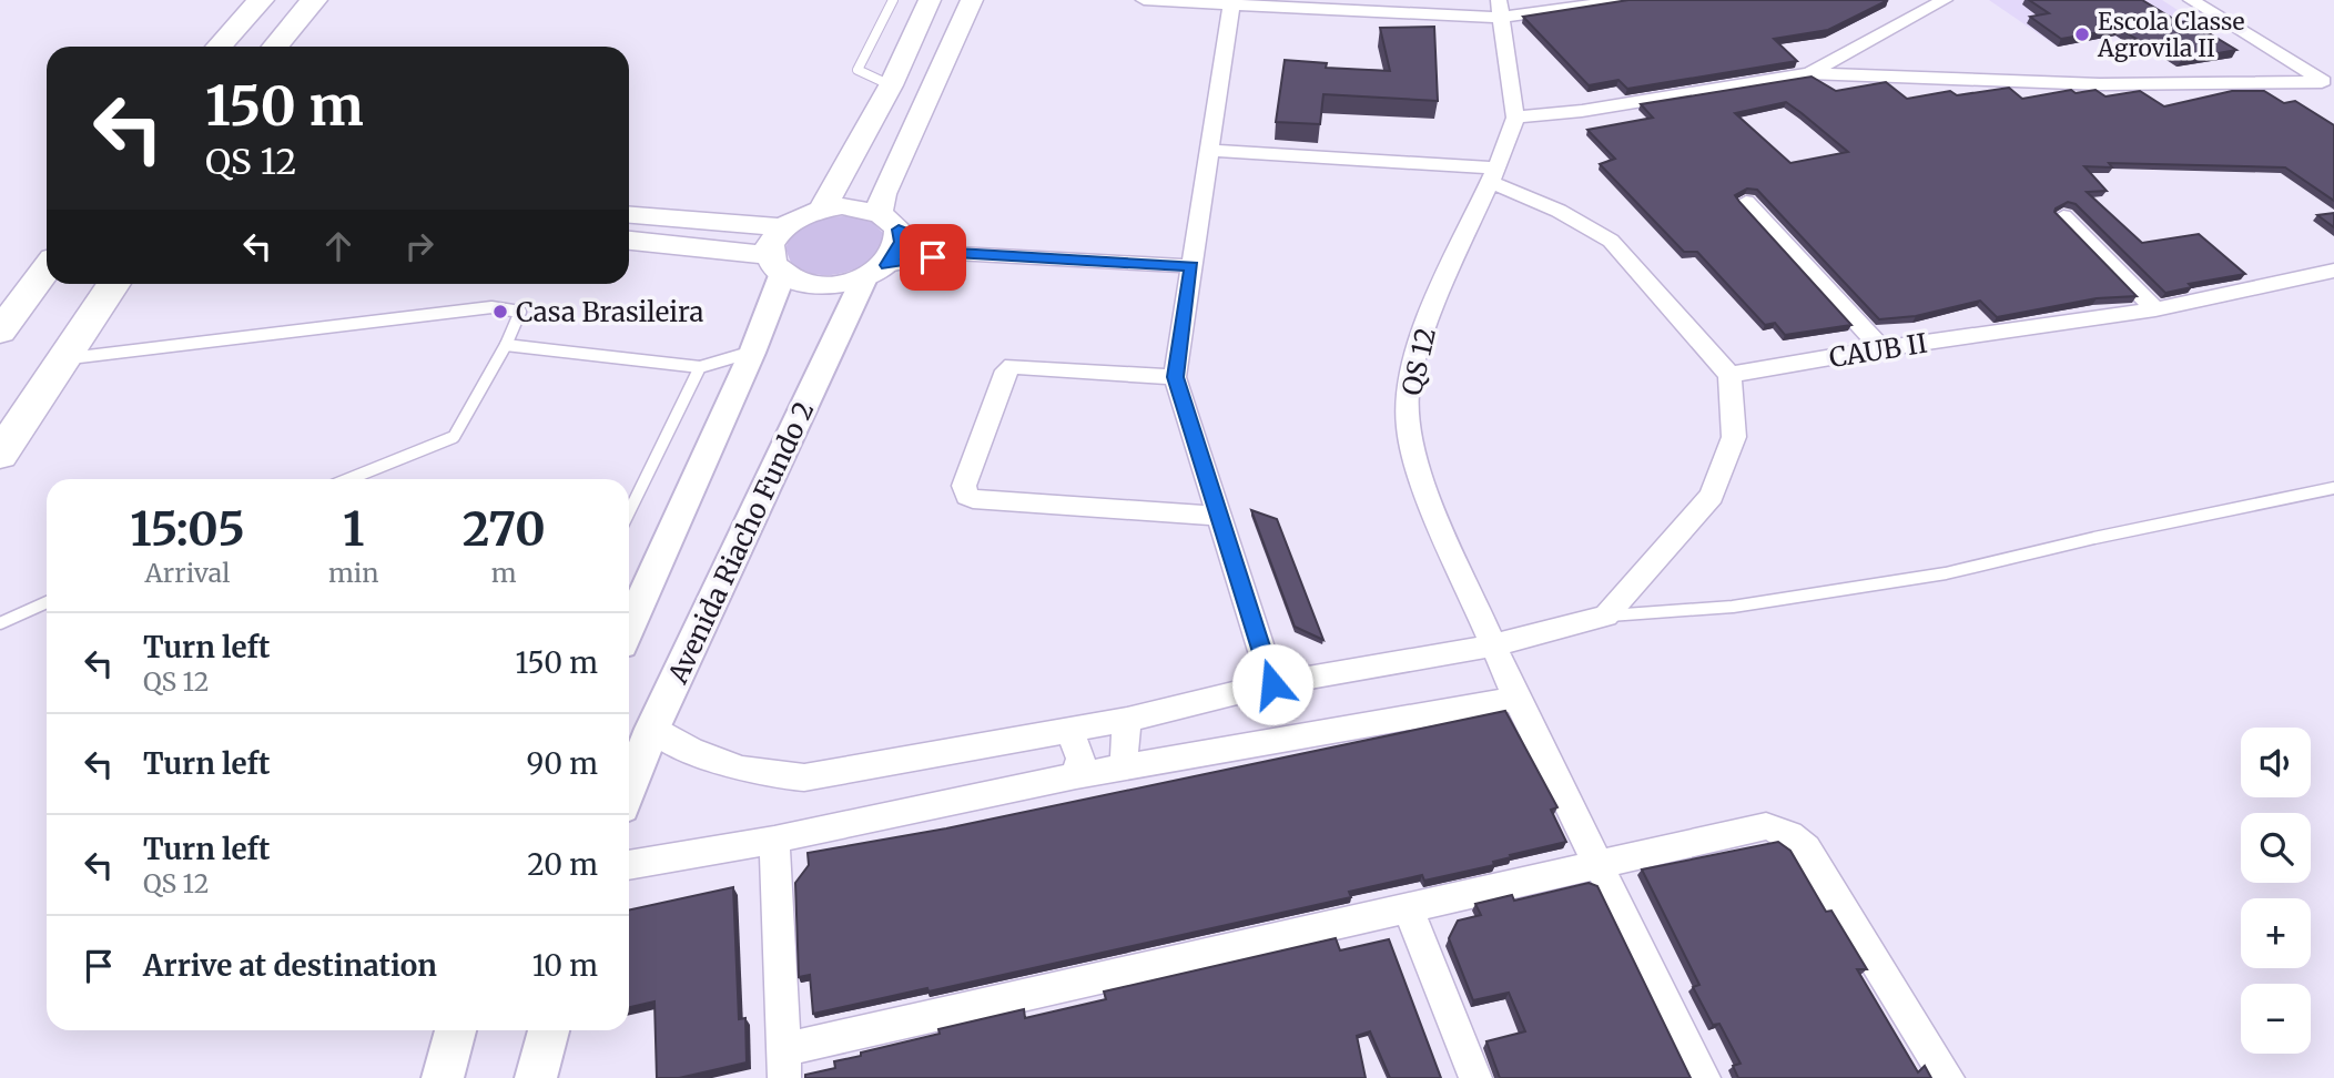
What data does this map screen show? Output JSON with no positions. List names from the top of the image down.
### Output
{
  "streets": {
    "street": ["CAUB II", "QS 12", "Avenida Riacho Fundo 2"]
  },
  "places": ["Escola Classe Agrovila II", "Casa Brasileira"],
  "page": {
    "turn": ["150 m", "QS 12"],
    "eta": [
      "15:05",
      "Arrival",
      "1",
      "min",
      "270",
      "m"
    ],
    "list": [
      {
        "name": "Turn left",
        "note": "QS 12",
        "value": "150 m"
      },
      {
        "name": "Turn left",
        "value": "90 m"
      },
      {
        "name": "Turn left",
        "note": "QS 12",
        "value": "20 m"
      },
      {
        "name": "Arrive at destination",
        "value": "10 m"
      }
    ],
    "map_buttons": ["+", "−"]
  }
}
